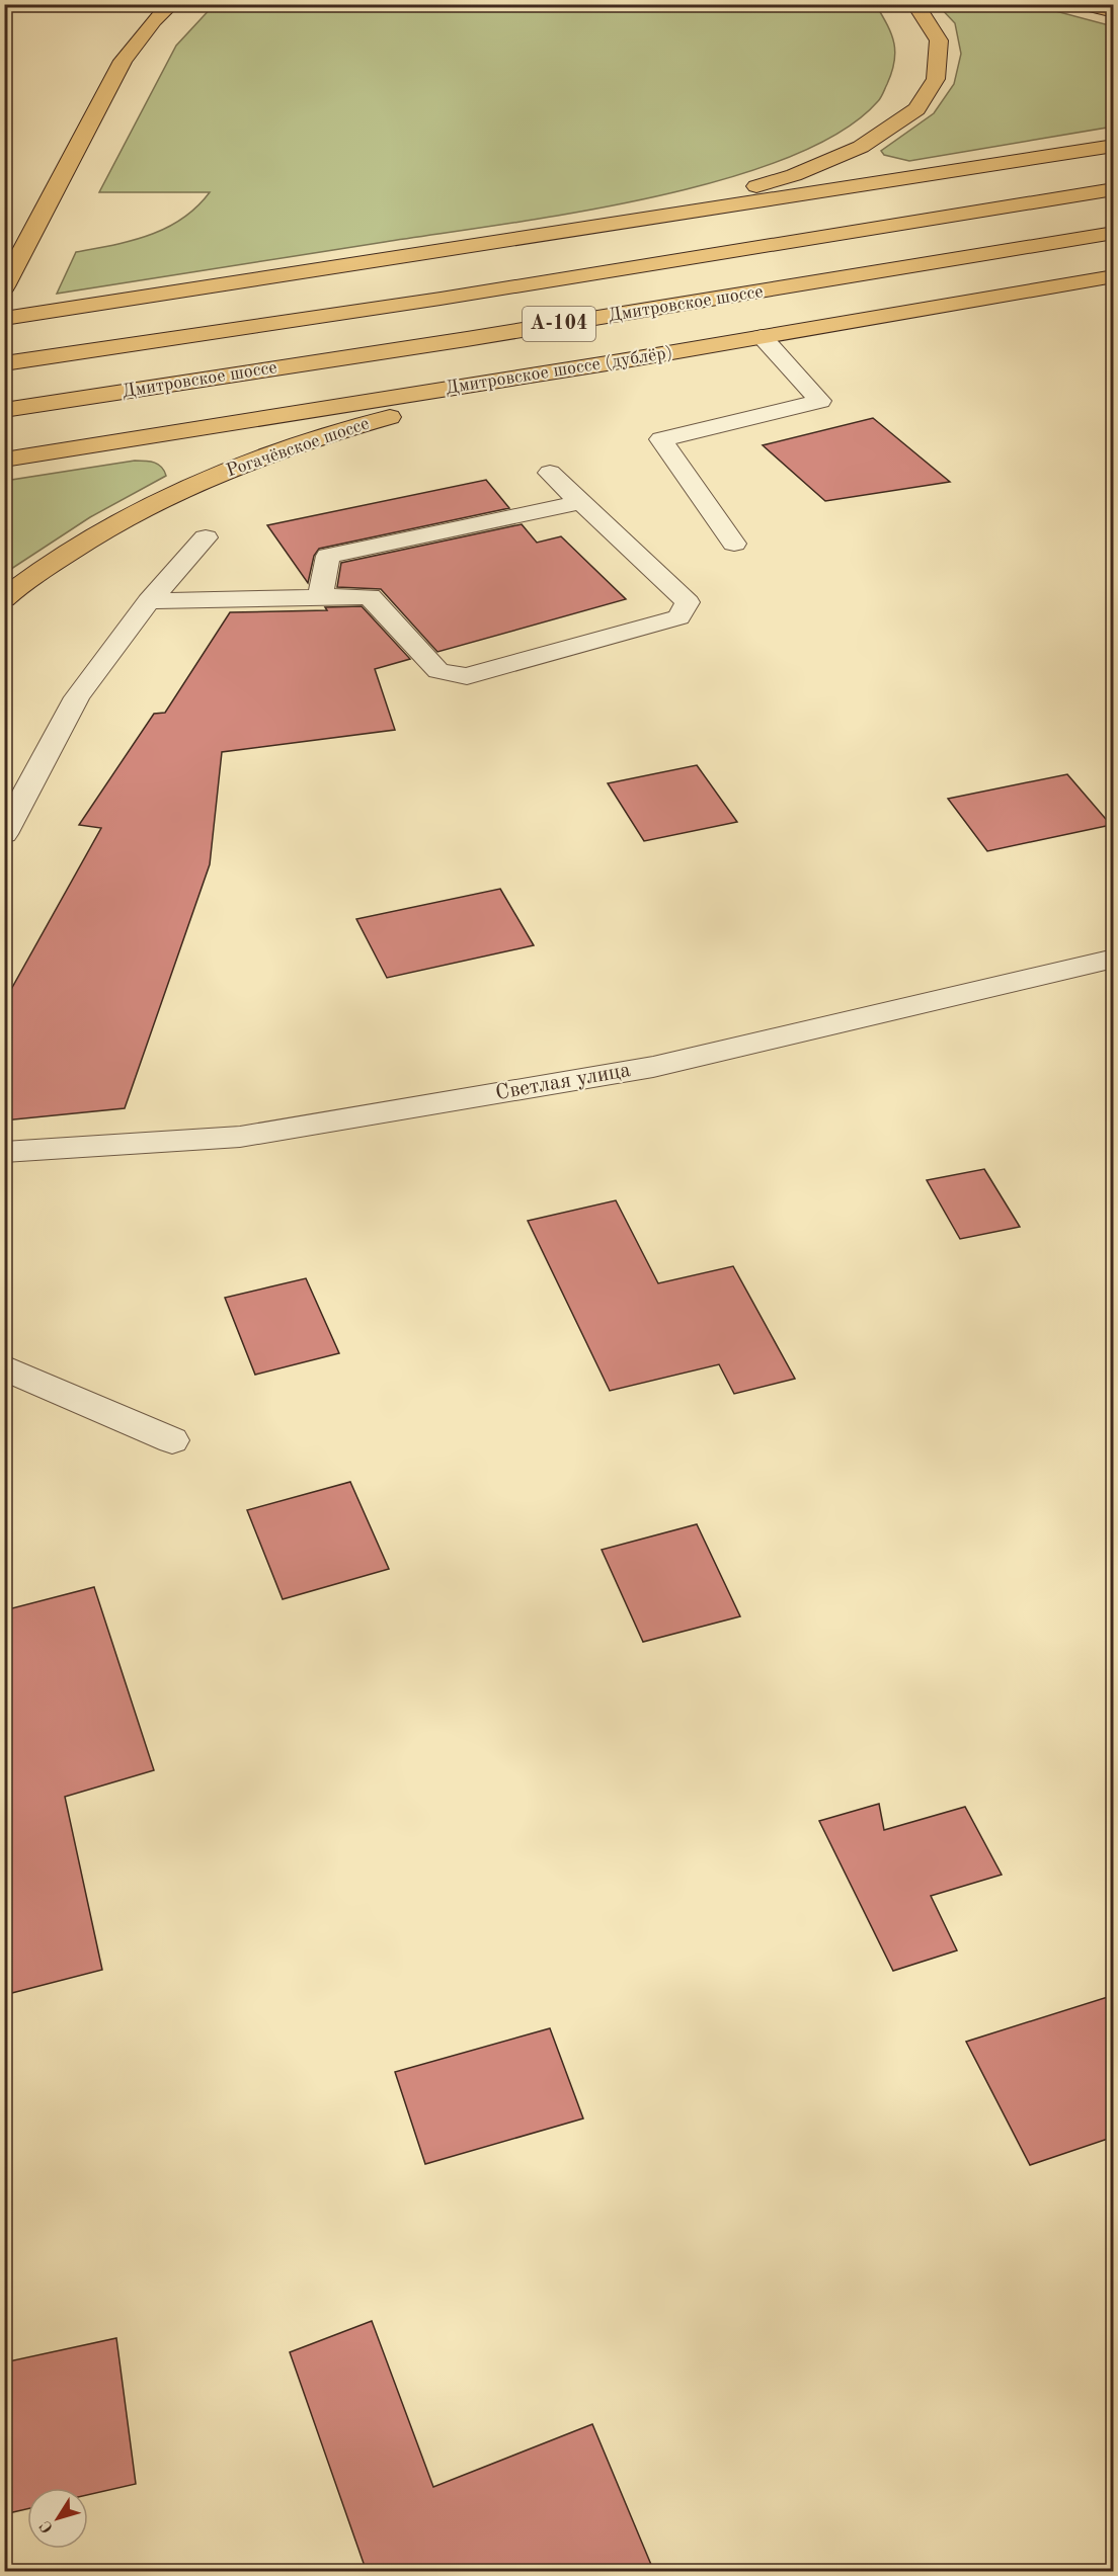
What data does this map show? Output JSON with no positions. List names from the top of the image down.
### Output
{
  "streets": {
    "main road": [
      "Дмитровское шоссе",
      "А-104",
      "Дмитровское шоссе (дублёр)",
      "Рогачёвское шоссе"
    ],
    "street": ["Светлая улица"]
  },
  "crossings": [
    ["Дмитровское шоссе (дублёр)", "Рогачёвское шоссе"]
  ],
  "north": "bottom left"
}
